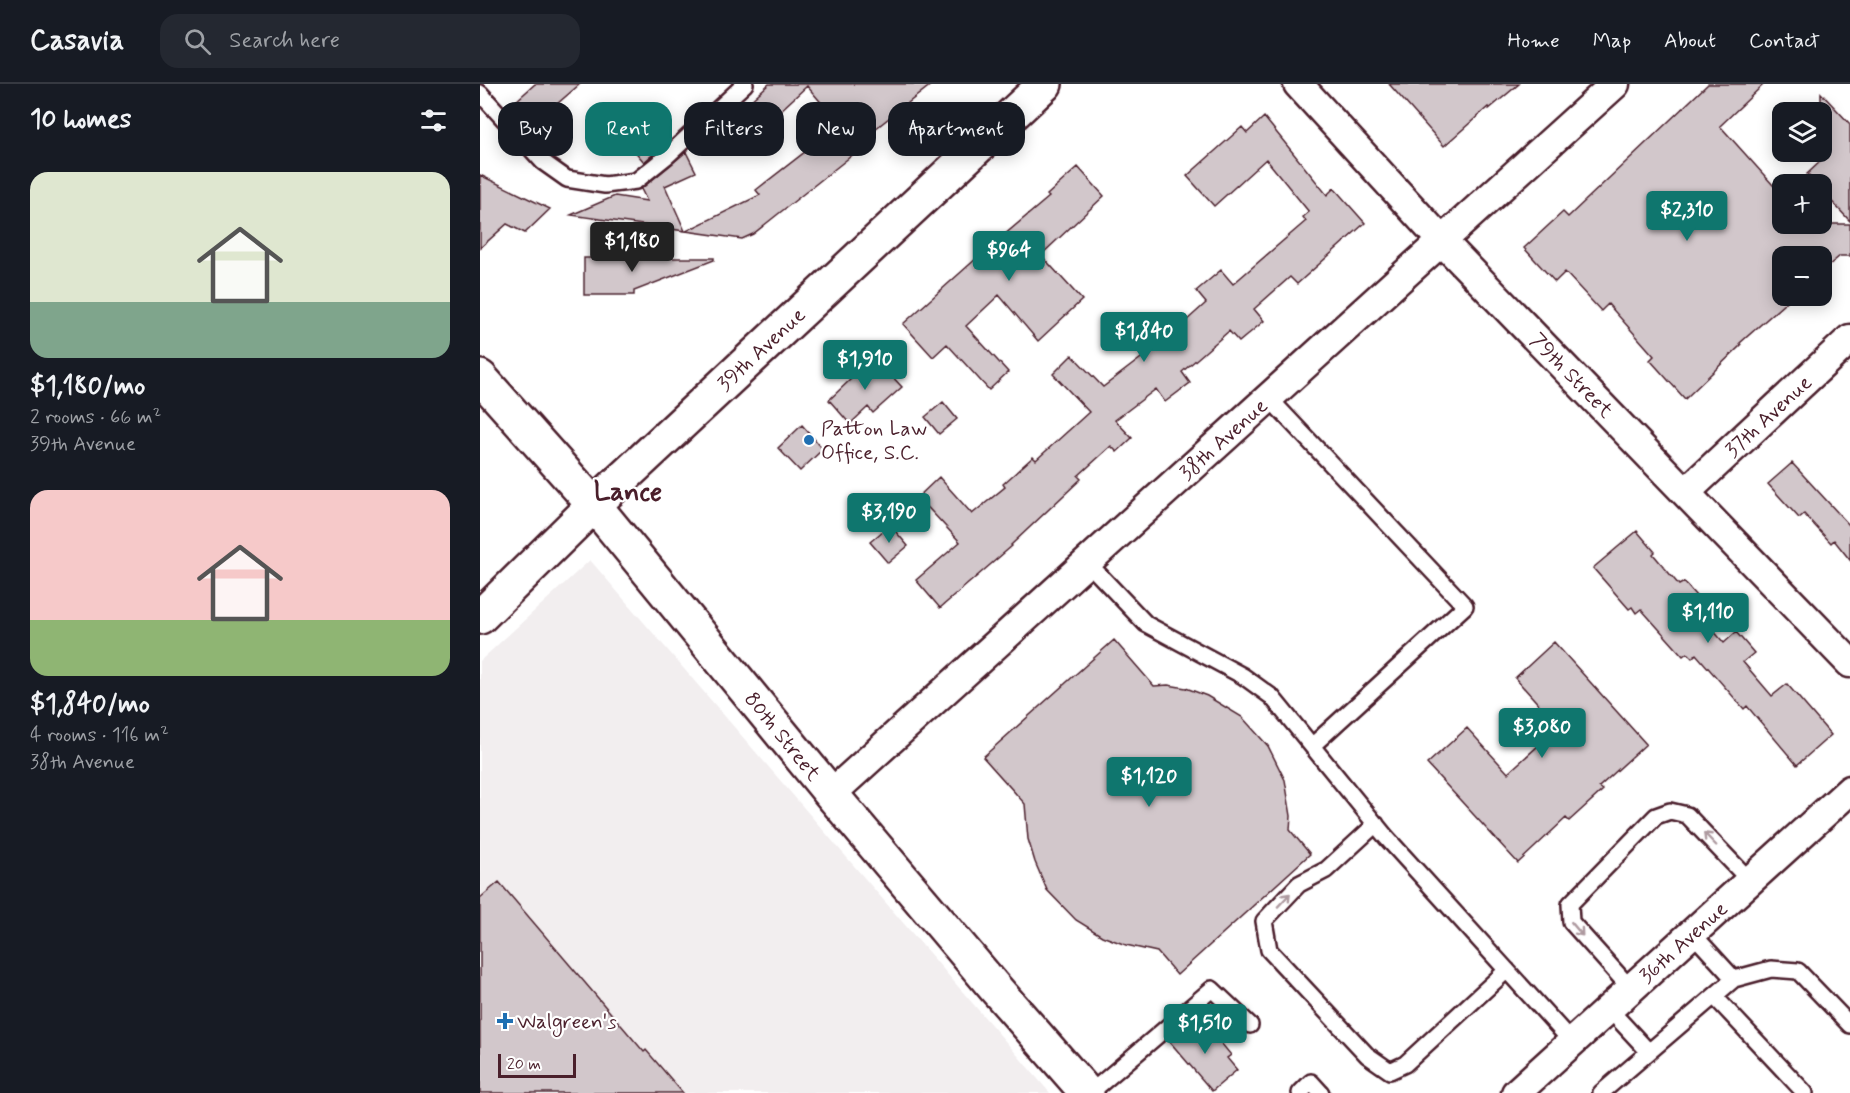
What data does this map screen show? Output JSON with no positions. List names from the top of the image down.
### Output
{
  "streets": {
    "street": [
      "39th Avenue",
      "79th Street",
      "37th Avenue",
      "38th Avenue",
      "80th Street",
      "36th Avenue"
    ]
  },
  "crossings": [
    ["39th Avenue", "80th Street"],
    ["79th Street", "37th Avenue"],
    ["79th Street", "38th Avenue"],
    ["38th Avenue", "80th Street"]
  ],
  "districts": ["Lance"],
  "places": {
    "other": ["Patton Law Office, S.C."],
    "health": ["Walgreen's"]
  },
  "scale_bar": "20 m",
  "page": {
    "header": "Casavia",
    "search": "Search here",
    "nav": [
      "Home",
      "Map",
      "About",
      "Contact"
    ],
    "heading": "10 homes",
    "map_buttons": ["+", "−"],
    "chip": [
      "Buy",
      "Rent",
      "Filters",
      "New",
      "Apartment"
    ],
    "list": [
      {
        "name": "$1,180/mo",
        "note": "2 rooms · 66 m² · 39th Avenue"
      },
      {
        "name": "$1,840/mo",
        "note": "4 rooms · 116 m² · 38th Avenue"
      }
    ],
    "price": [
      "$2,310",
      "$1,180",
      "$964",
      "$1,840",
      "$1,910",
      "$3,190",
      "$1,110",
      "$3,080",
      "$1,120",
      "$1,510"
    ],
    "scale": "20 m"
  }
}
